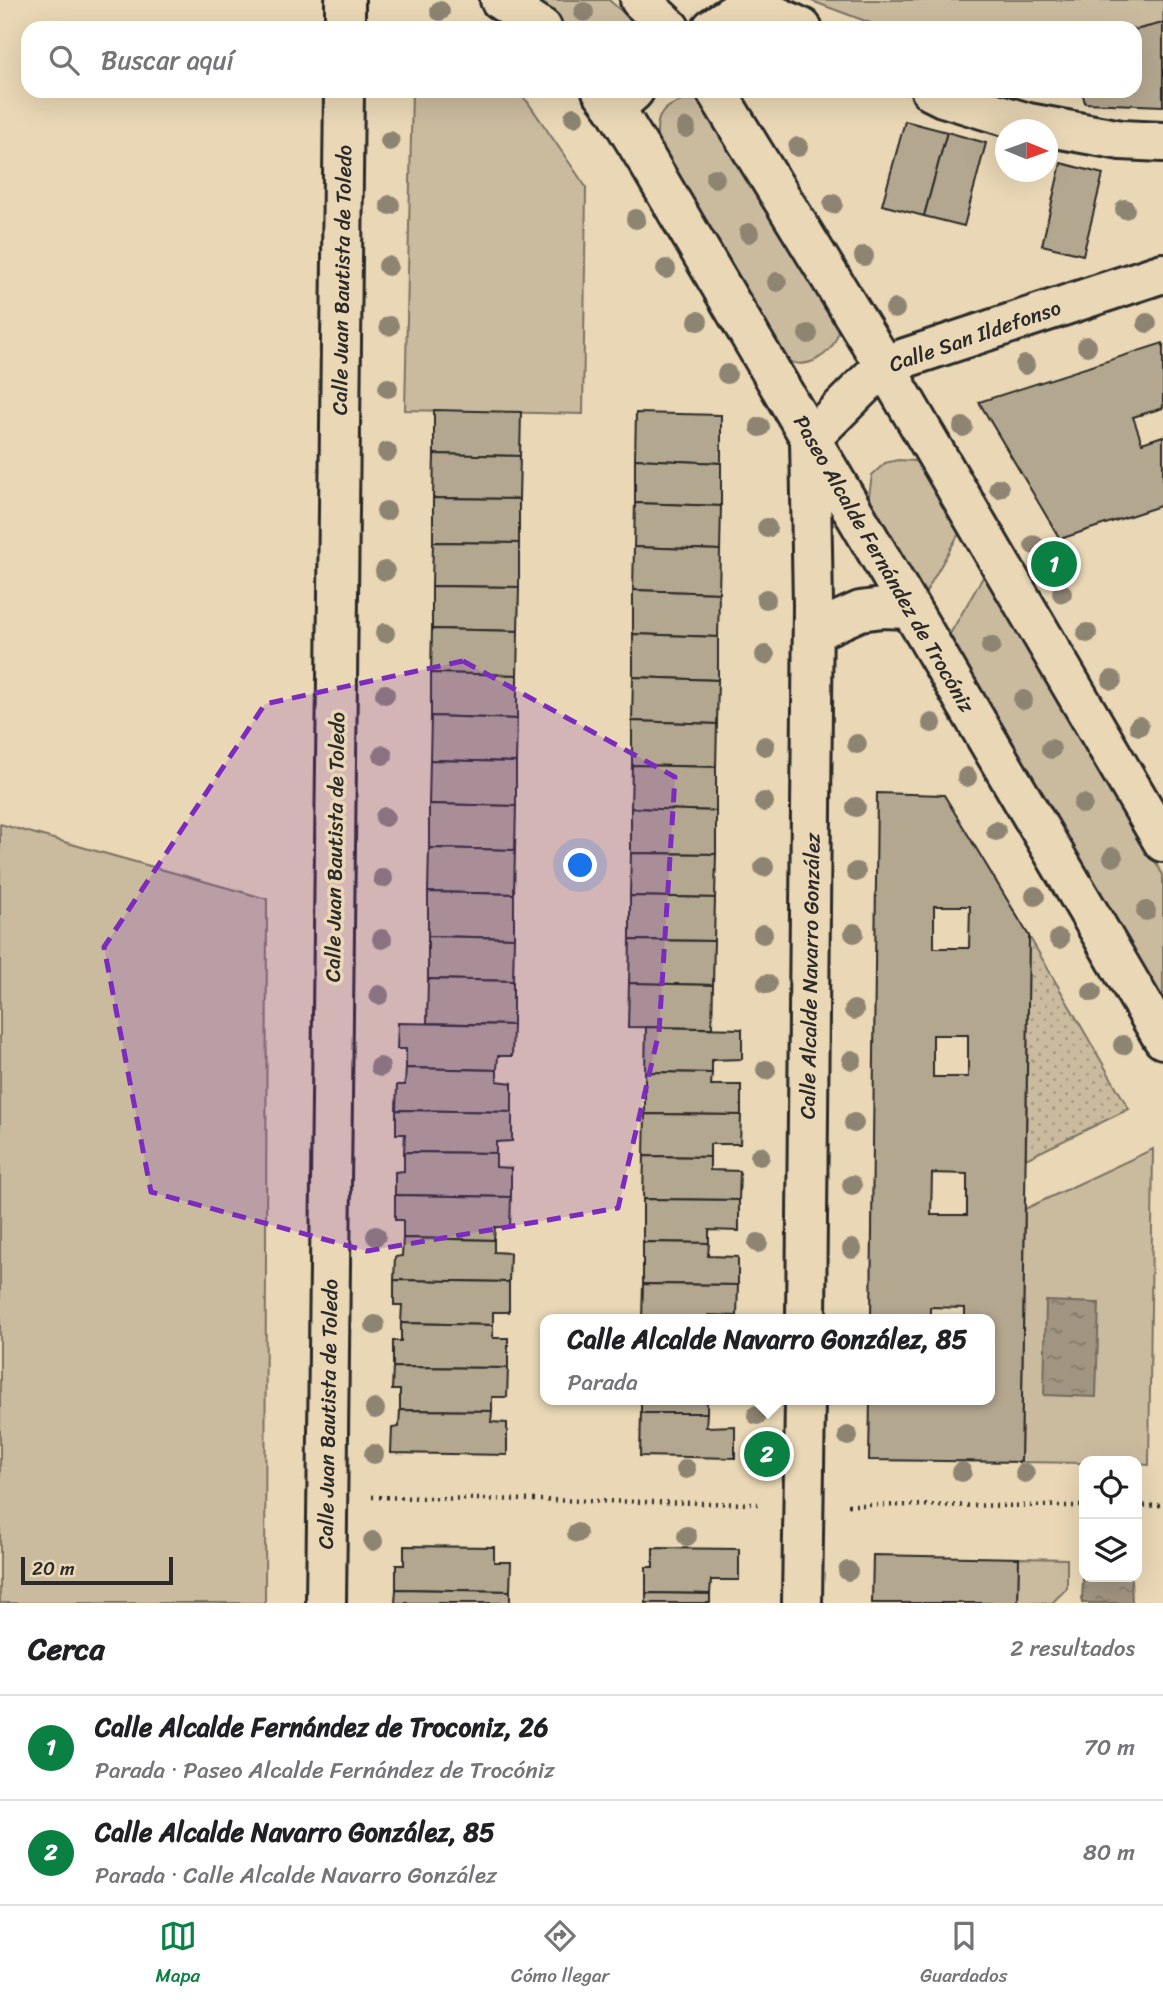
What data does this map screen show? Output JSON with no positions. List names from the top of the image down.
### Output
{
  "streets": {
    "street": [
      "Calle Juan Bautista de Toledo",
      "Calle San Ildefonso",
      "Paseo Alcalde Fernández de Trocóniz",
      "Calle Alcalde Navarro González"
    ]
  },
  "crossings": [
    ["Calle San Ildefonso", "Paseo Alcalde Fernández de Trocóniz"],
    ["Calle San Ildefonso", "Calle Alcalde Navarro González"],
    ["Paseo Alcalde Fernández de Trocóniz", "Calle Alcalde Navarro González"]
  ],
  "scale_bar": "20 m",
  "north": "right",
  "page": {
    "search": "Buscar aquí",
    "pins": ["1", "2"],
    "popup": ["Calle Alcalde Navarro González, 85", "Parada"],
    "scale": "20 m",
    "heading": ["Cerca", "2 resultados"],
    "list": [
      {
        "mark": "1",
        "name": "Calle Alcalde Fernández de Troconiz, 26",
        "note": "Parada · Paseo Alcalde Fernández de Trocóniz",
        "value": "70 m"
      },
      {
        "mark": "2",
        "name": "Calle Alcalde Navarro González, 85",
        "note": "Parada · Calle Alcalde Navarro González",
        "value": "80 m"
      }
    ],
    "nav": ["Mapa", "Cómo llegar", "Guardados"]
  }
}
